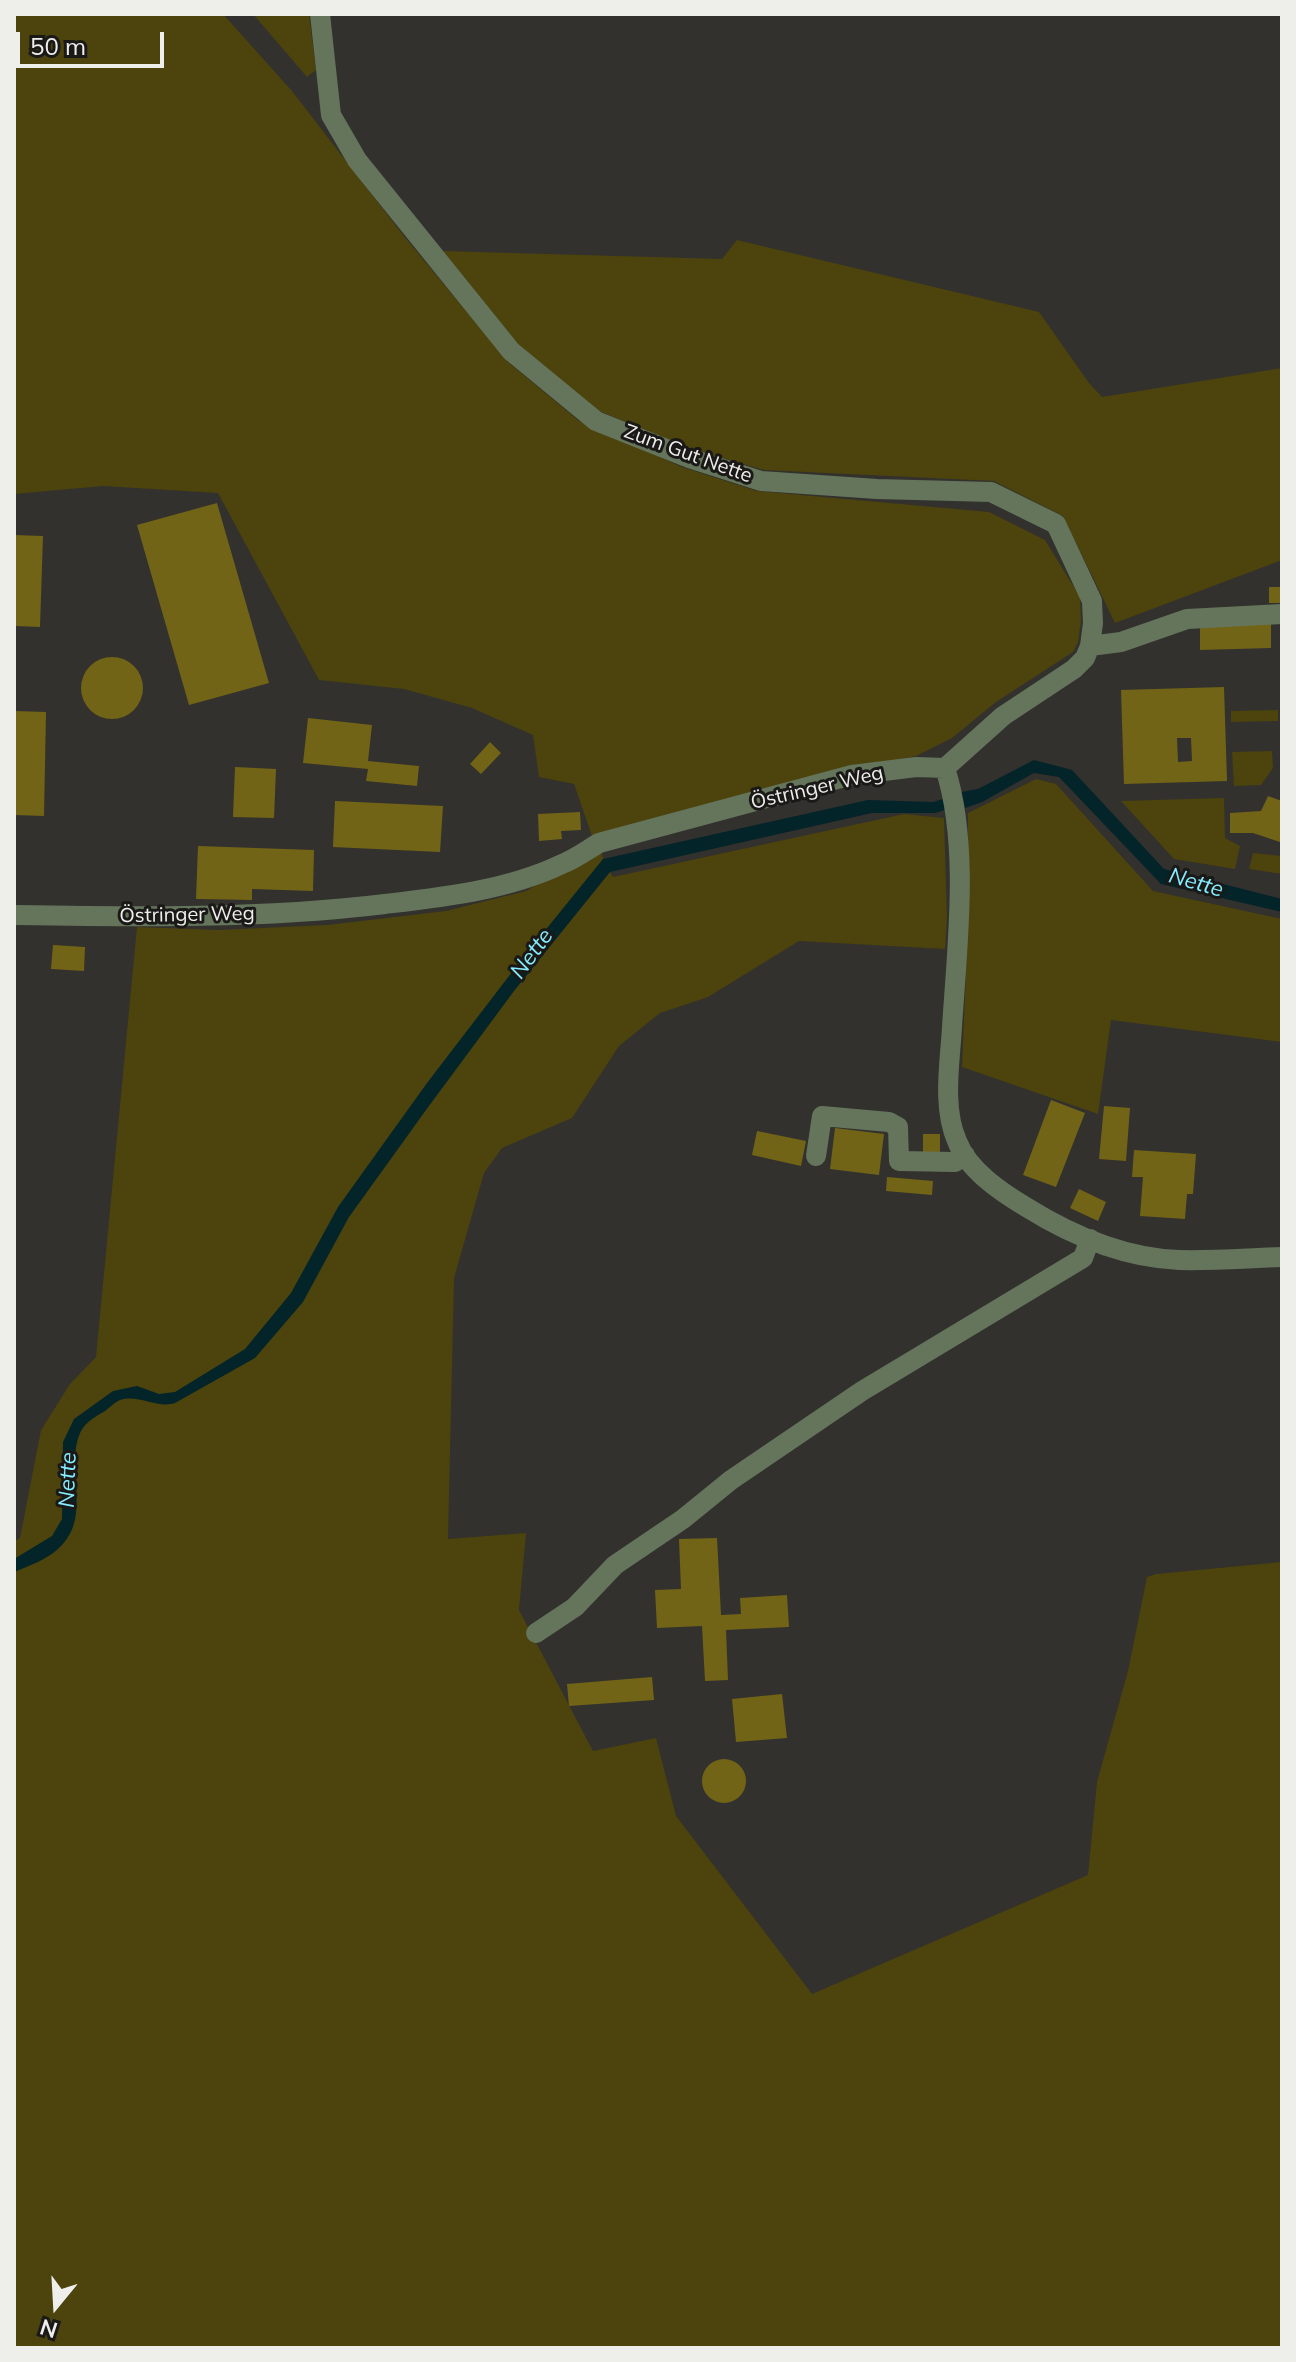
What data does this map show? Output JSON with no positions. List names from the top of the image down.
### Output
{
  "streets": {
    "street": ["Zum Gut Nette", "Östringer Weg"]
  },
  "water": ["Nette"],
  "scale_bar": "50 m",
  "north": "bottom"
}
